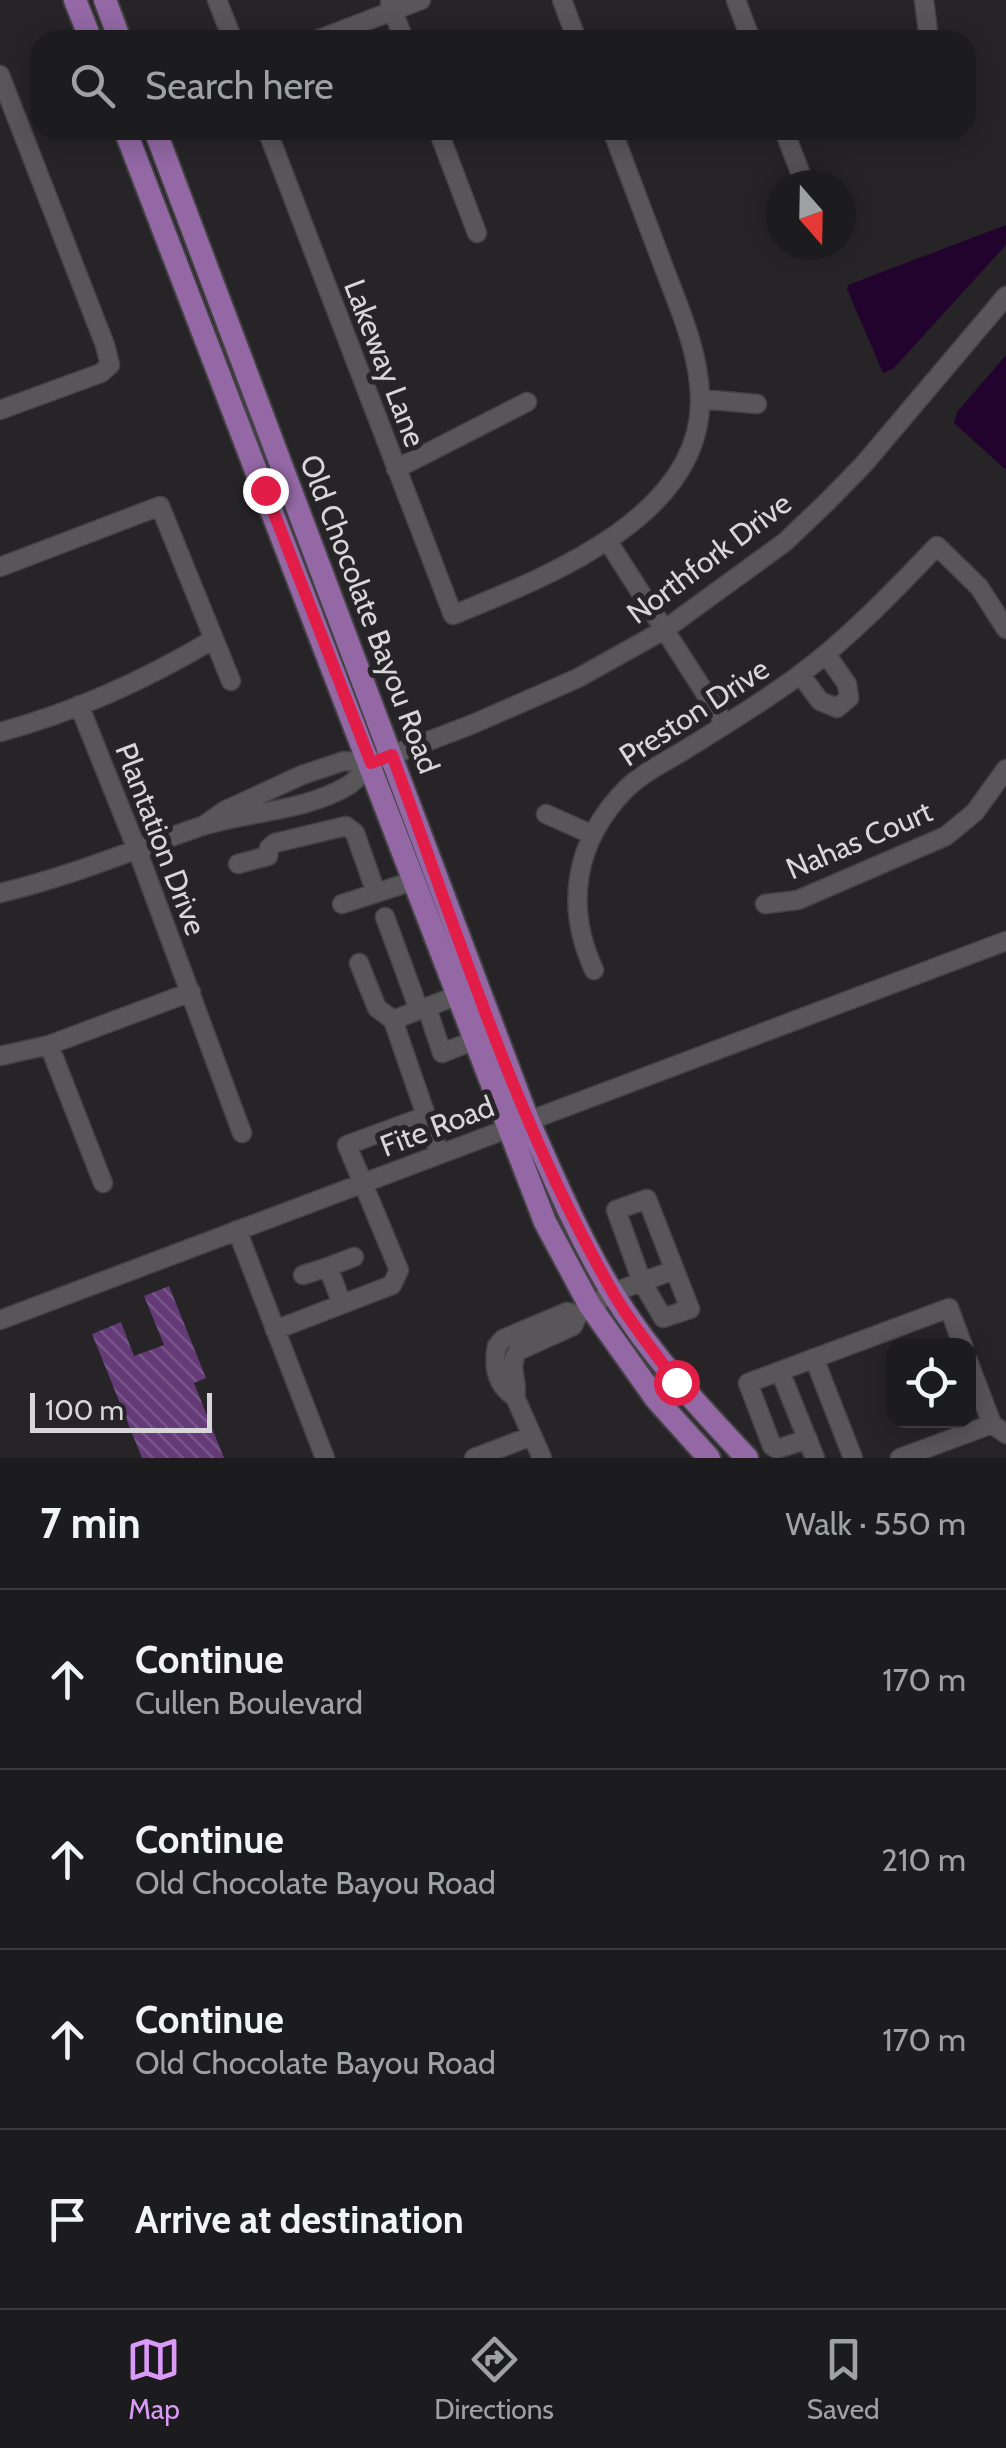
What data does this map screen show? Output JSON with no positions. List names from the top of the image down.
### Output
{
  "streets": {
    "main road": ["Old Chocolate Bayou Road"],
    "street": [
      "Lakeway Lane",
      "Northfork Drive",
      "Preston Drive",
      "Plantation Drive",
      "Nahas Court",
      "Fite Road"
    ]
  },
  "crossings": [
    ["Northfork Drive", "Old Chocolate Bayou Road"],
    ["Northfork Drive", "Plantation Drive"],
    ["Old Chocolate Bayou Road", "Fite Road"]
  ],
  "scale_bar": "100 m",
  "north": "bottom",
  "page": {
    "search": "Search here",
    "scale": "100 m",
    "heading": ["7 min", "Walk · 550 m"],
    "list": [
      ["Continue", "Cullen Boulevard", "170 m"],
      ["Continue", "Old Chocolate Bayou Road", "210 m"],
      ["Continue", "Old Chocolate Bayou Road", "170 m"],
      "Arrive at destination"
    ],
    "nav": ["Map", "Directions", "Saved"]
  }
}
